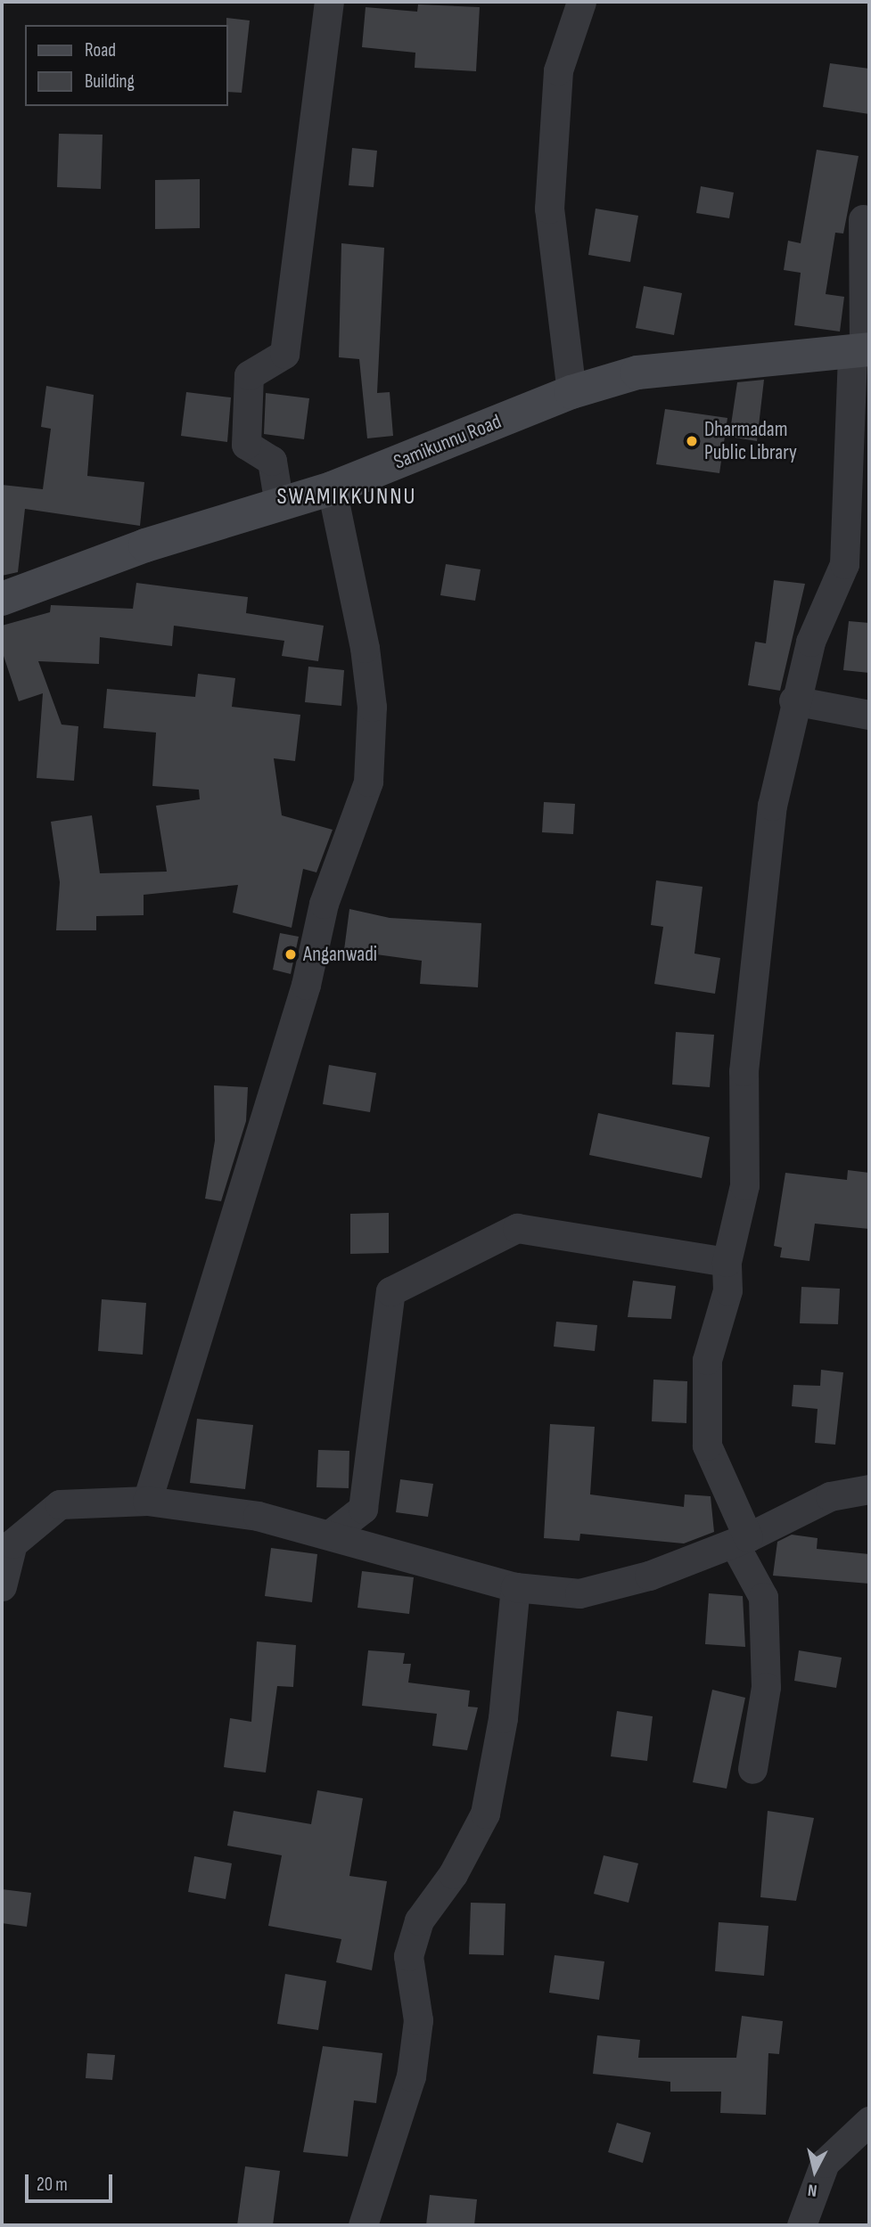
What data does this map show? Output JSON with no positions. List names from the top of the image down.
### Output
{
  "streets": {
    "main road": ["Samikunnu Road"]
  },
  "districts": ["SWAMIKKUNNU"],
  "places": ["Dharmadam Public Library", "Anganwadi"],
  "legend": ["Road", "Building"],
  "scale_bar": "20 m",
  "north": "bottom"
}
